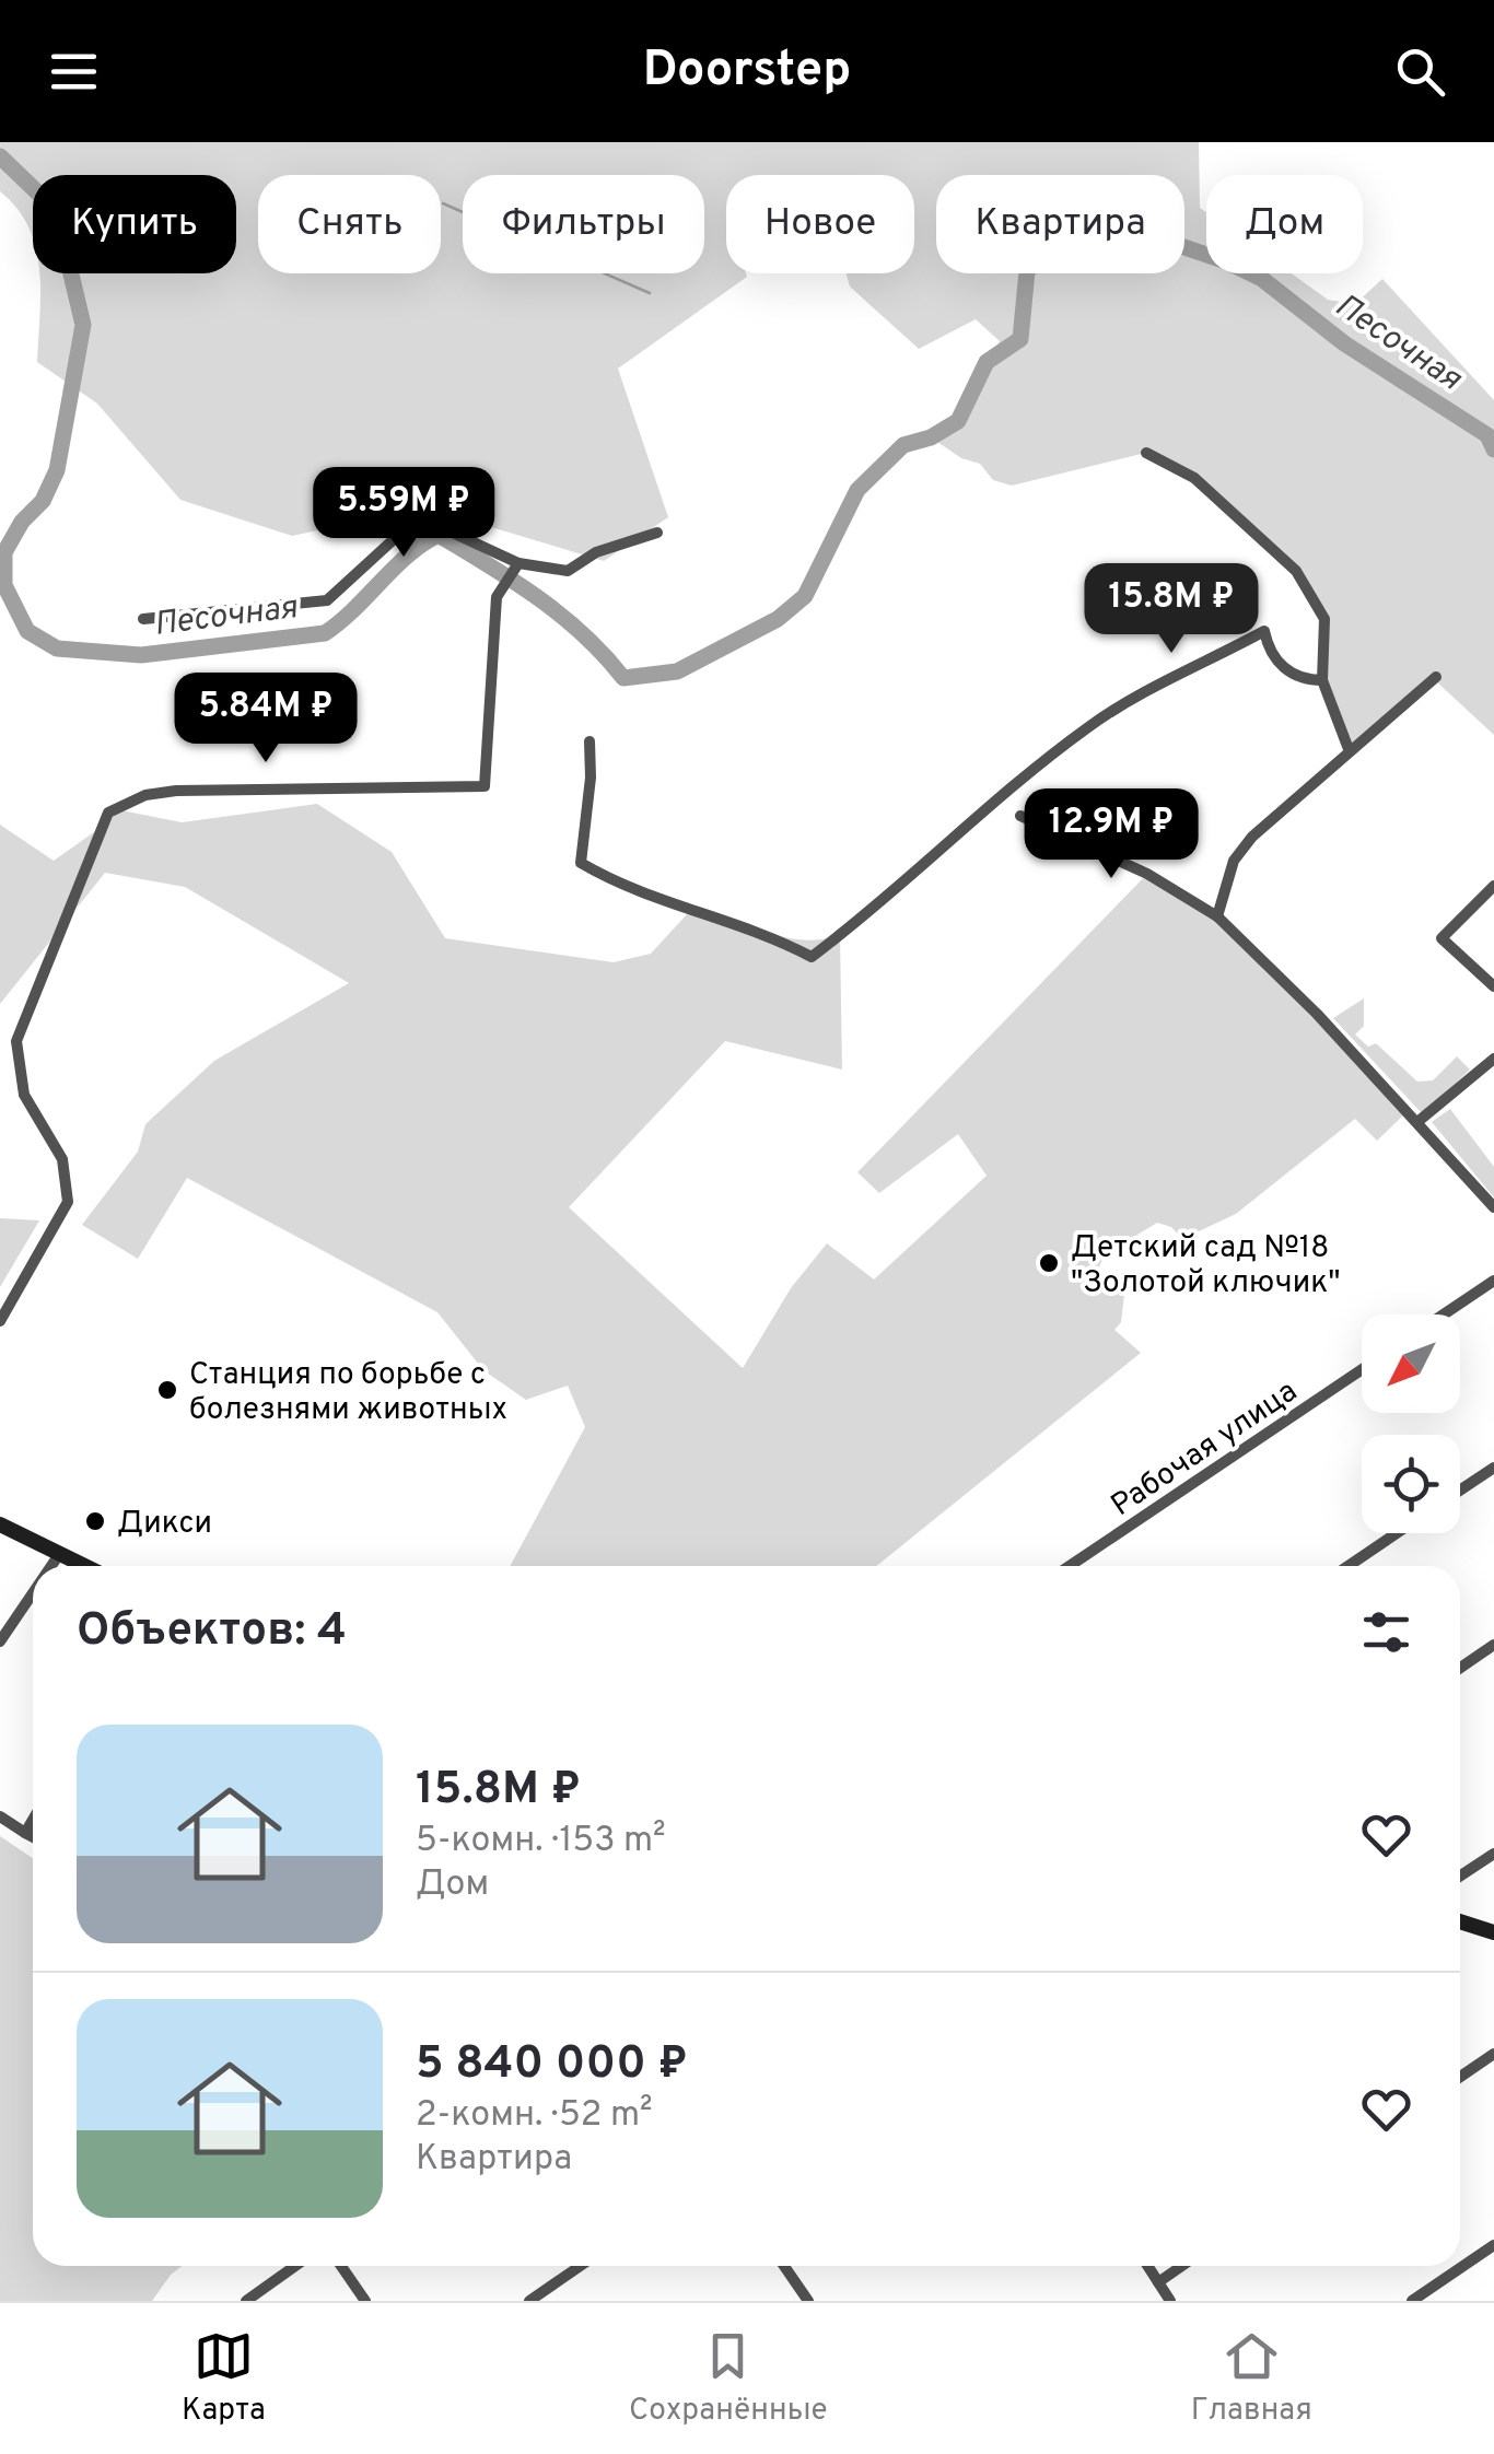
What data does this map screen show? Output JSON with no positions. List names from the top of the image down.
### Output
{
  "streets": {
    "street": ["Рабочая улица"]
  },
  "water": ["Песочная"],
  "places": ["Детский сад №18 \"Золотой ключик\"", "Станция по борьбе с болезнями животных", "Дикси"],
  "north": "bottom left",
  "page": {
    "header": "Doorstep",
    "chip": [
      "Купить",
      "Снять",
      "Фильтры",
      "Новое",
      "Квартира",
      "Дом"
    ],
    "price": [
      "5.59M ₽",
      "15.8M ₽",
      "5.84M ₽",
      "12.9M ₽"
    ],
    "heading": "Объектов: 4",
    "list": [
      {
        "name": "15.8M ₽",
        "note": "5-комн. · 153 m² · Дом"
      },
      {
        "name": "5 840 000 ₽",
        "note": "2-комн. · 52 m² · Квартира"
      }
    ],
    "tabs": ["Карта", "Сохранённые", "Главная"]
  }
}
